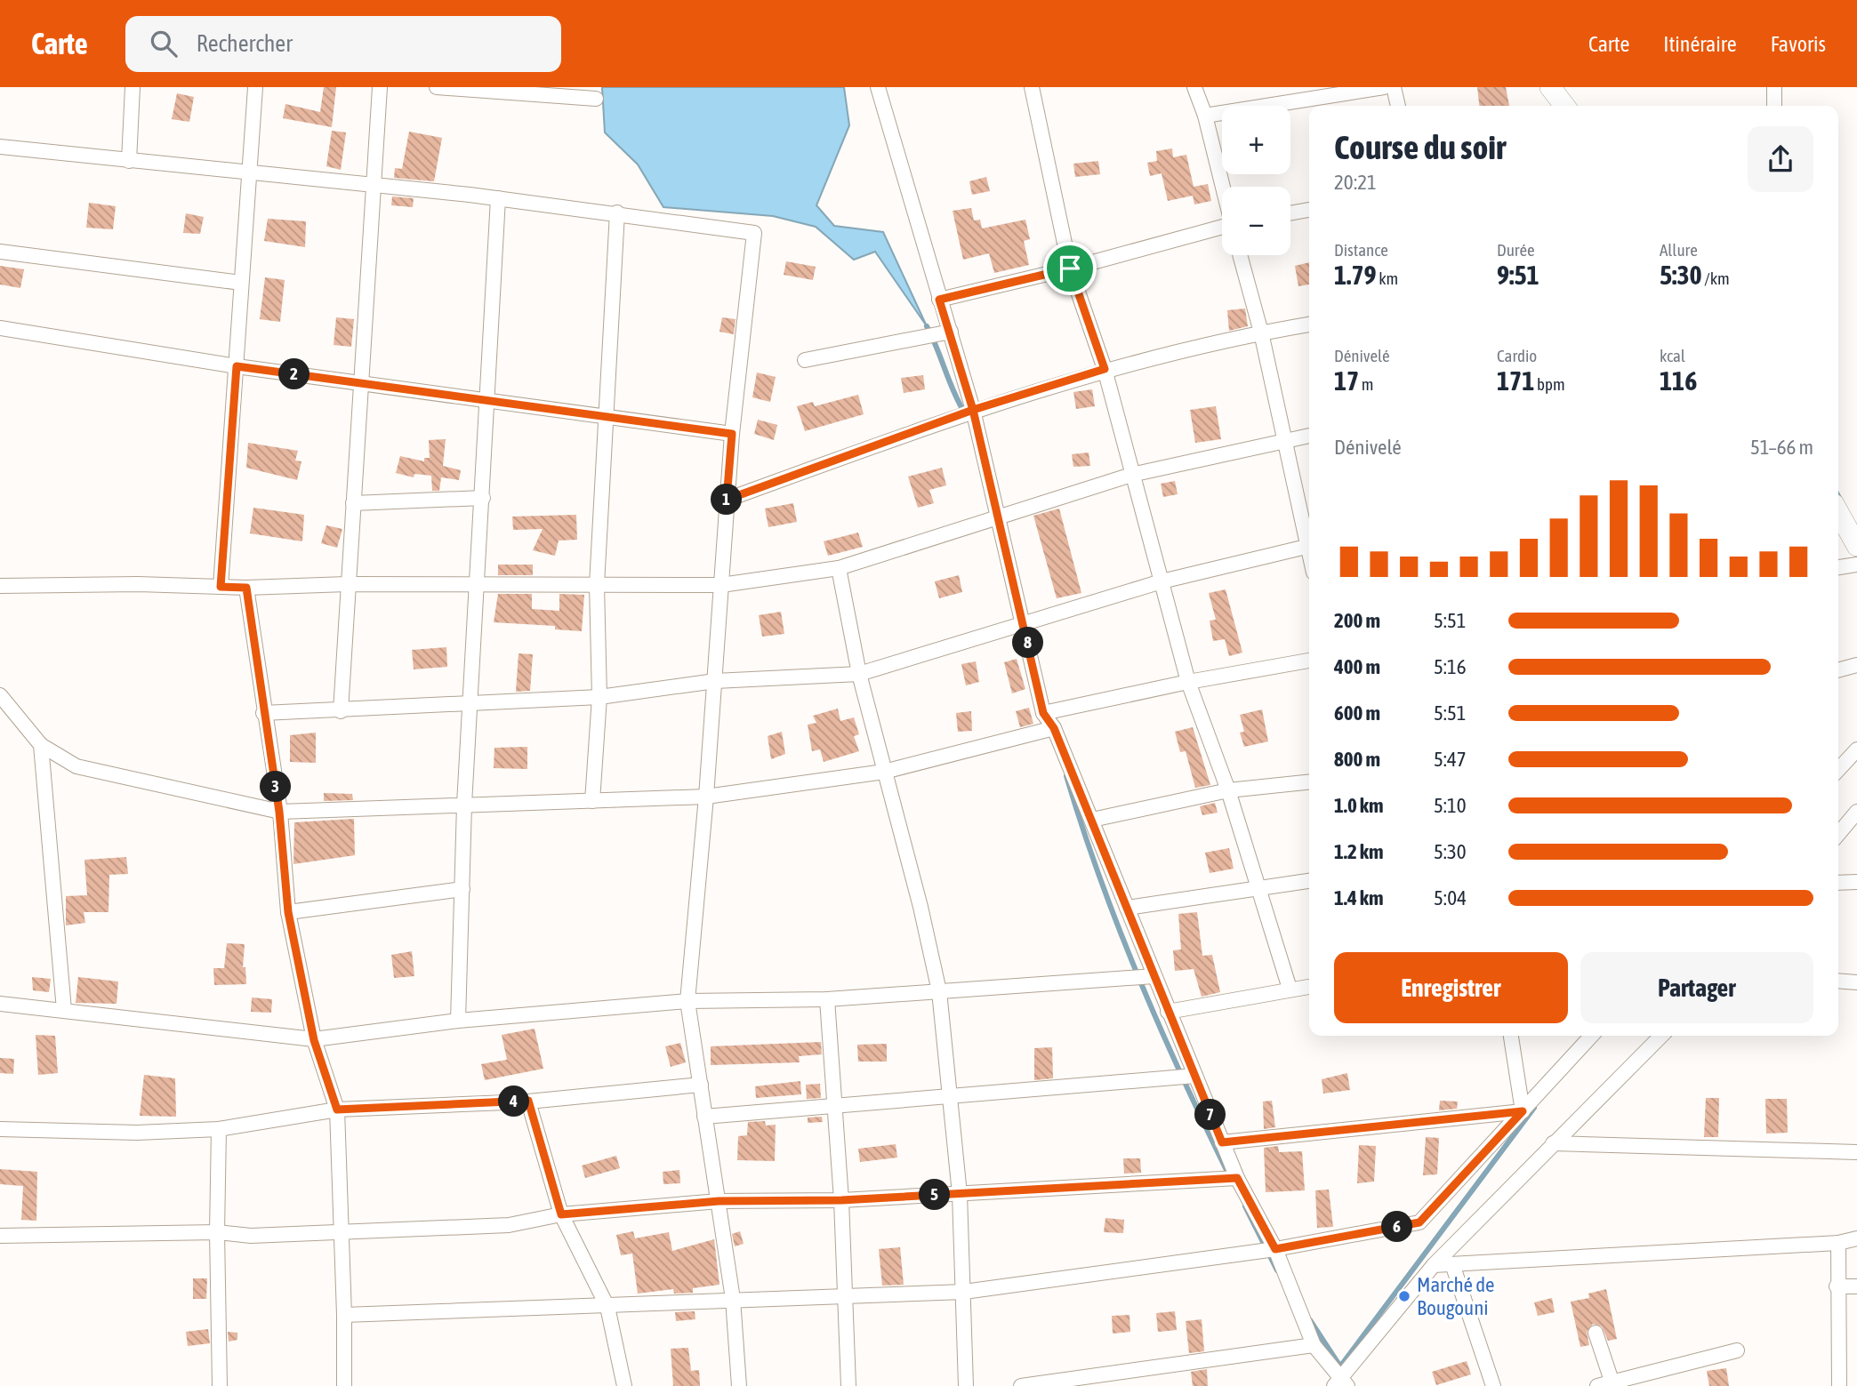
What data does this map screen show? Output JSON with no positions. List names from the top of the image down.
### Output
{
  "places": ["Marché de Bougouni"],
  "page": {
    "header": "Carte",
    "search": "Rechercher",
    "nav": ["Carte", "Itinéraire", "Favoris"],
    "map_buttons": ["+", "−"],
    "heading": ["Course du soir", "20:21"],
    "stats": [
      ["Distance", "1.79 km"],
      ["Durée", "9:51"],
      ["Allure", "5:30 /km"],
      ["Dénivelé", "17 m"],
      ["Cardio", "171 bpm"],
      ["kcal", "116"]
    ],
    "pins": [
      "2",
      "1",
      "8",
      "3",
      "4",
      "7",
      "5",
      "6"
    ],
    "chart": ["Dénivelé", "51–66 m"],
    "list": [
      {
        "name": "200 m",
        "note": "5:51"
      },
      {
        "name": "400 m",
        "note": "5:16"
      },
      {
        "name": "600 m",
        "note": "5:51"
      },
      {
        "name": "800 m",
        "note": "5:47"
      },
      {
        "name": "1.0 km",
        "note": "5:10"
      },
      {
        "name": "1.2 km",
        "note": "5:30"
      },
      {
        "name": "1.4 km",
        "note": "5:04"
      }
    ],
    "buttons": ["Enregistrer", "Partager"]
  }
}
